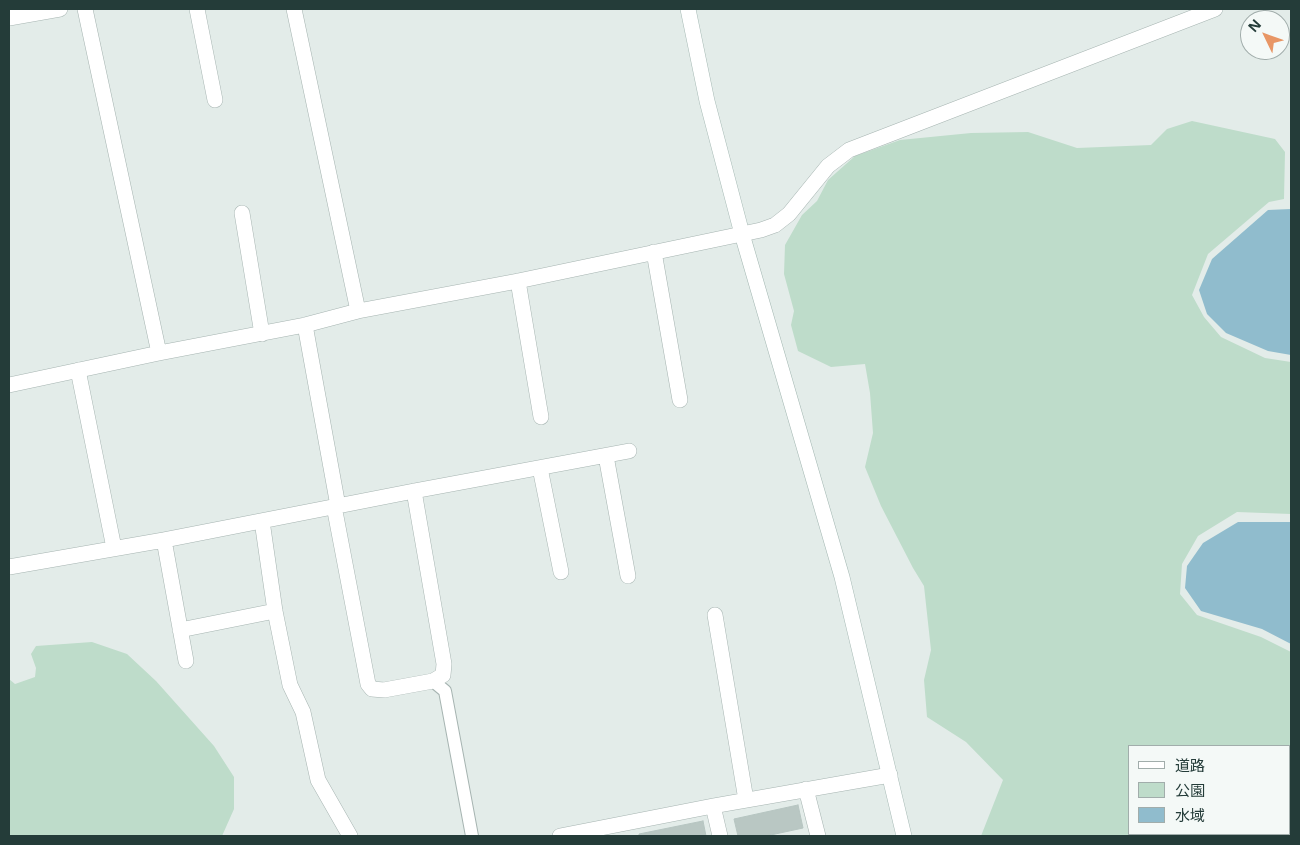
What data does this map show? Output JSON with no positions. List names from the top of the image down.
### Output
{
  "legend": ["道路", "公園", "水域"],
  "north": "top left"
}
